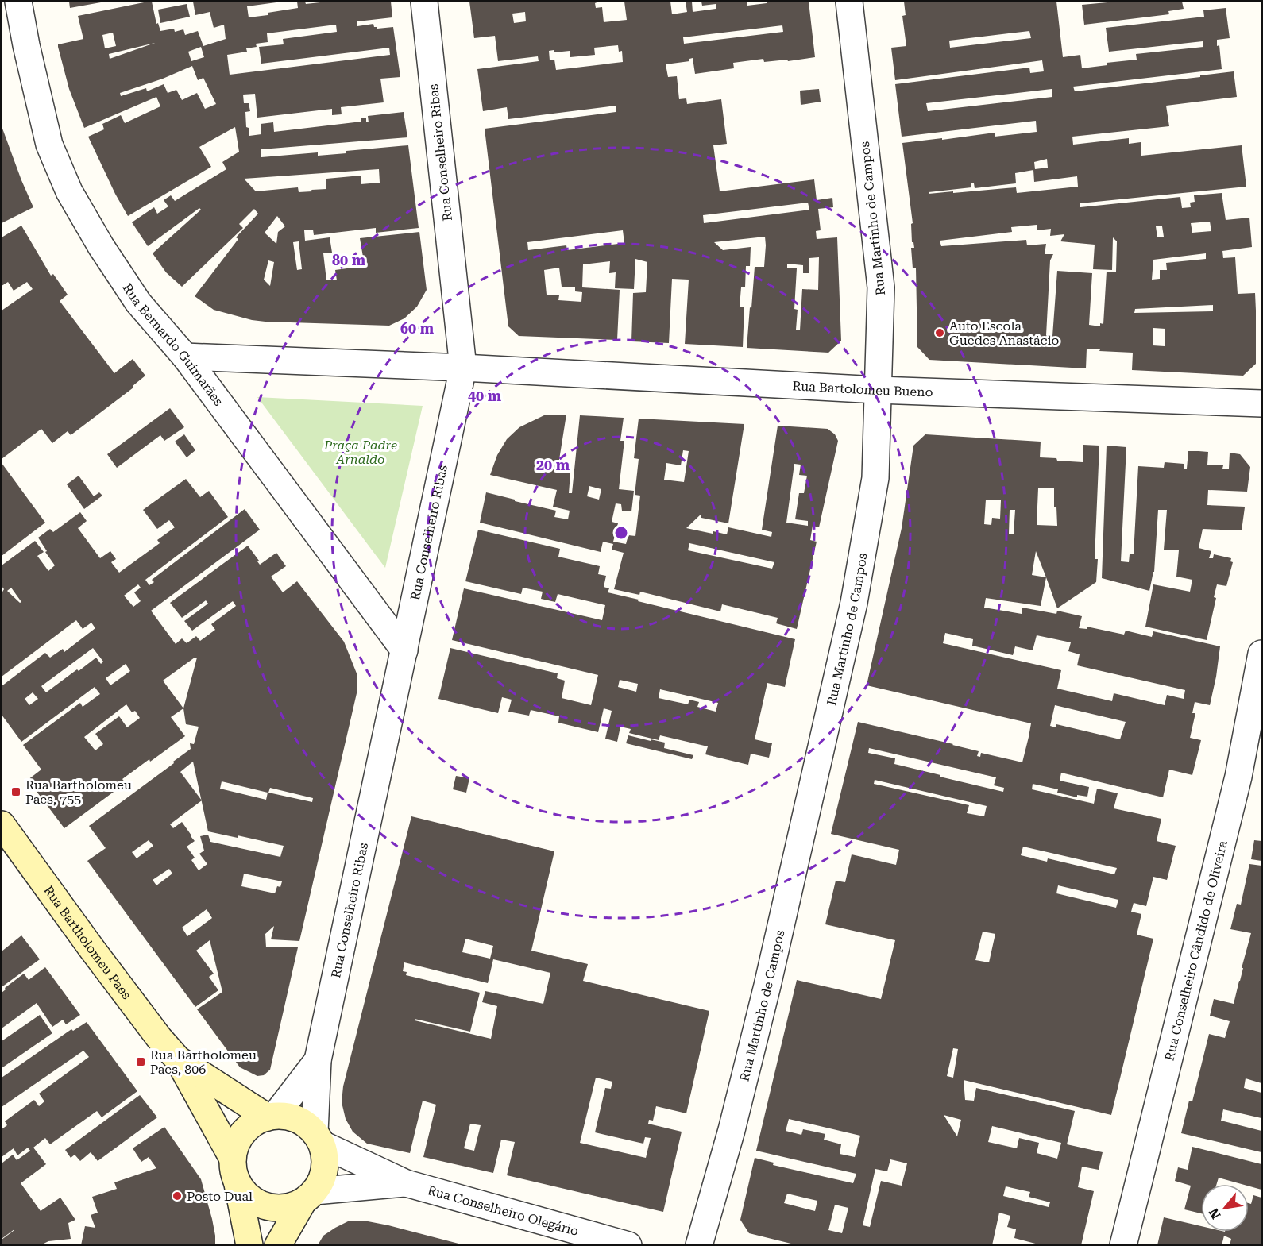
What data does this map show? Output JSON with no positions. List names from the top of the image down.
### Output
{
  "streets": {
    "street": [
      "Rua Conselheiro Ribas",
      "Rua Martinho de Campos",
      "Rua Bernardo Guimarães",
      "Rua Bartolomeu Bueno",
      "Rua Bartholomeu Paes",
      "Rua Conselheiro Cândido de Oliveira",
      "Rua Conselheiro Olegário"
    ]
  },
  "crossings": [
    ["Rua Conselheiro Ribas", "Rua Bernardo Guimarães"],
    ["Rua Conselheiro Ribas", "Rua Bartolomeu Bueno"],
    ["Rua Conselheiro Ribas", "Rua Bartholomeu Paes"],
    ["Rua Conselheiro Ribas", "Rua Conselheiro Olegário"],
    ["Rua Martinho de Campos", "Rua Bartolomeu Bueno"],
    ["Rua Bartholomeu Paes", "Rua Conselheiro Olegário"]
  ],
  "parks": ["Praça Padre Arnaldo"],
  "places": {
    "other": ["Auto Escola Guedes Anastácio", "Posto Dual"],
    "transit": ["Rua Bartholomeu Paes, 755", "Rua Bartholomeu Paes, 806"]
  },
  "north": "bottom left",
  "rings": [
    "80 m",
    "60 m",
    "40 m",
    "20 m"
  ]
}
